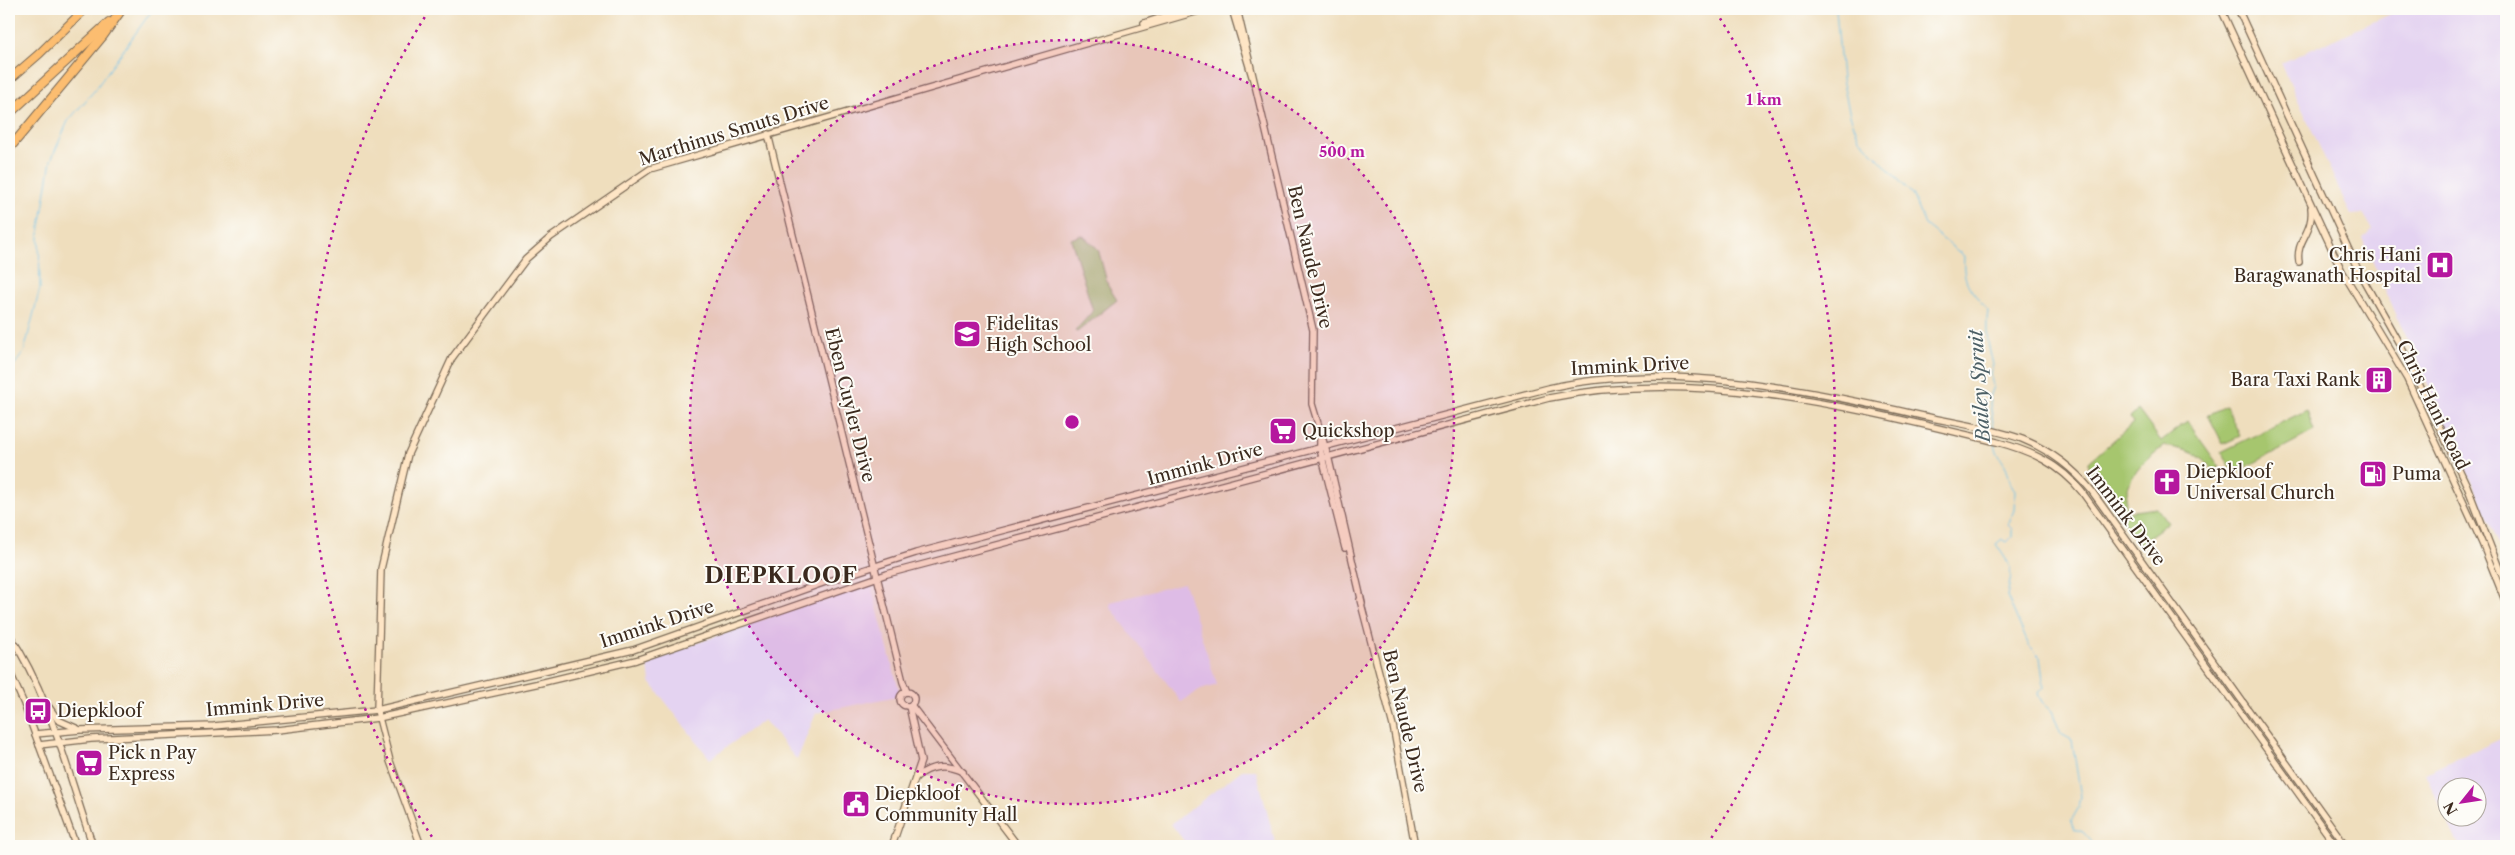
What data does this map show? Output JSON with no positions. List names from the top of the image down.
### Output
{
  "streets": {
    "main road": [
      "Marthinus Smuts Drive",
      "Ben Naude Drive",
      "Immink Drive",
      "Eben Cuyler Drive",
      "Chris Hani Road"
    ]
  },
  "crossings": [
    ["Marthinus Smuts Drive", "Immink Drive"],
    ["Marthinus Smuts Drive", "Eben Cuyler Drive"],
    ["Ben Naude Drive", "Immink Drive"],
    ["Immink Drive", "Eben Cuyler Drive"]
  ],
  "districts": ["DIEPKLOOF"],
  "water": ["Bailey Spruit"],
  "places": {
    "hospital": ["Chris Hani Baragwanath Hospital"],
    "school or university": ["Fidelitas High School"],
    "building": ["Bara Taxi Rank"],
    "supermarket": ["Quickshop", "Pick n Pay Express"],
    "fuel station": ["Puma"],
    "church": ["Diepkloof Universal Church"],
    "bus stop": ["Diepkloof"],
    "public building": ["Diepkloof Community Hall"]
  },
  "north": "bottom left",
  "rings": ["1 km", "500 m"]
}
